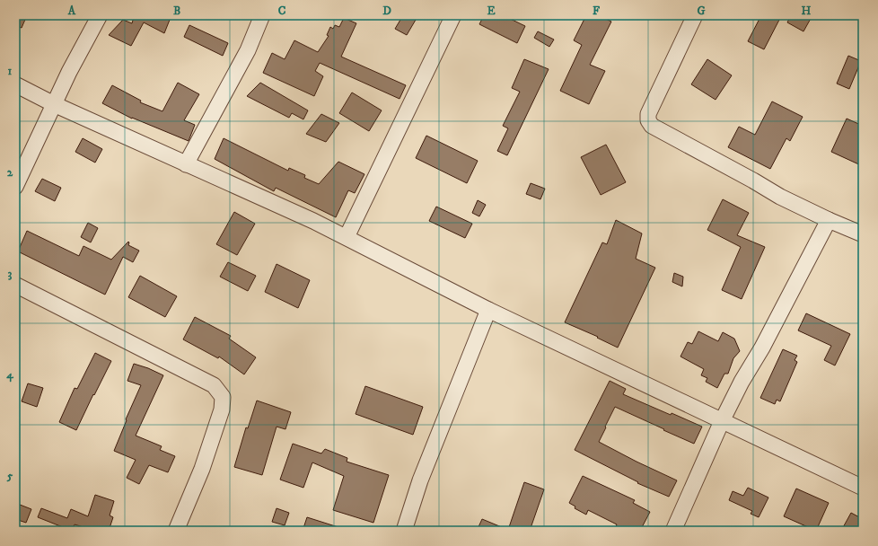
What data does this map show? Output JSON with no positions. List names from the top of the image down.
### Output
{
  "grid": {
    "columns": [
      "A",
      "B",
      "C",
      "D",
      "E",
      "F",
      "G",
      "H"
    ],
    "rows": [
      "1",
      "2",
      "3",
      "4",
      "5"
    ]
  }
}
